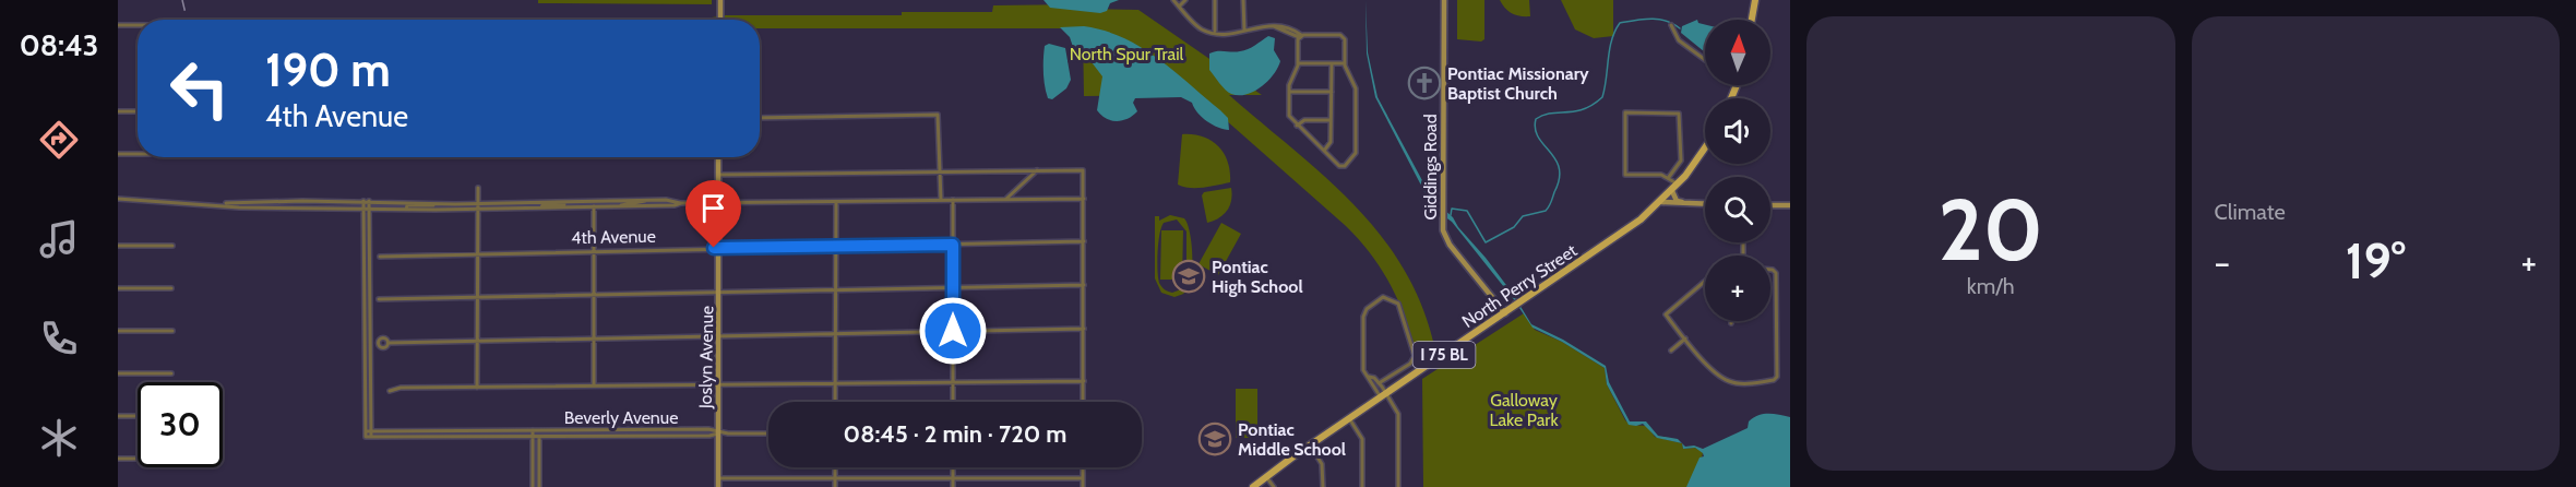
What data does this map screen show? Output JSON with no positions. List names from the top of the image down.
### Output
{
  "streets": {
    "main road": ["North Perry Street", "I 75 BL"],
    "street": [
      "Giddings Road",
      "4th Avenue",
      "Joslyn Avenue",
      "Beverly Avenue"
    ]
  },
  "crossings": [
    ["Giddings Road", "North Perry Street"],
    ["4th Avenue", "Joslyn Avenue"],
    ["Joslyn Avenue", "Beverly Avenue"]
  ],
  "parks": ["North Spur Trail", "Galloway Lake Park"],
  "places": {
    "church": ["Pontiac Missionary Baptist Church"],
    "school or university": ["Pontiac High School", "Pontiac Middle School"]
  },
  "north": "top",
  "page": {
    "tabs": "08:43",
    "tile": [
      ["20", "km/h"],
      "Climate"
    ],
    "map_buttons": "+",
    "turn": ["190 m", "4th Avenue"],
    "heat": ["−", "19°", "+"],
    "limit": "30",
    "trip": "08:45 · 2 min · 720 m"
  }
}
